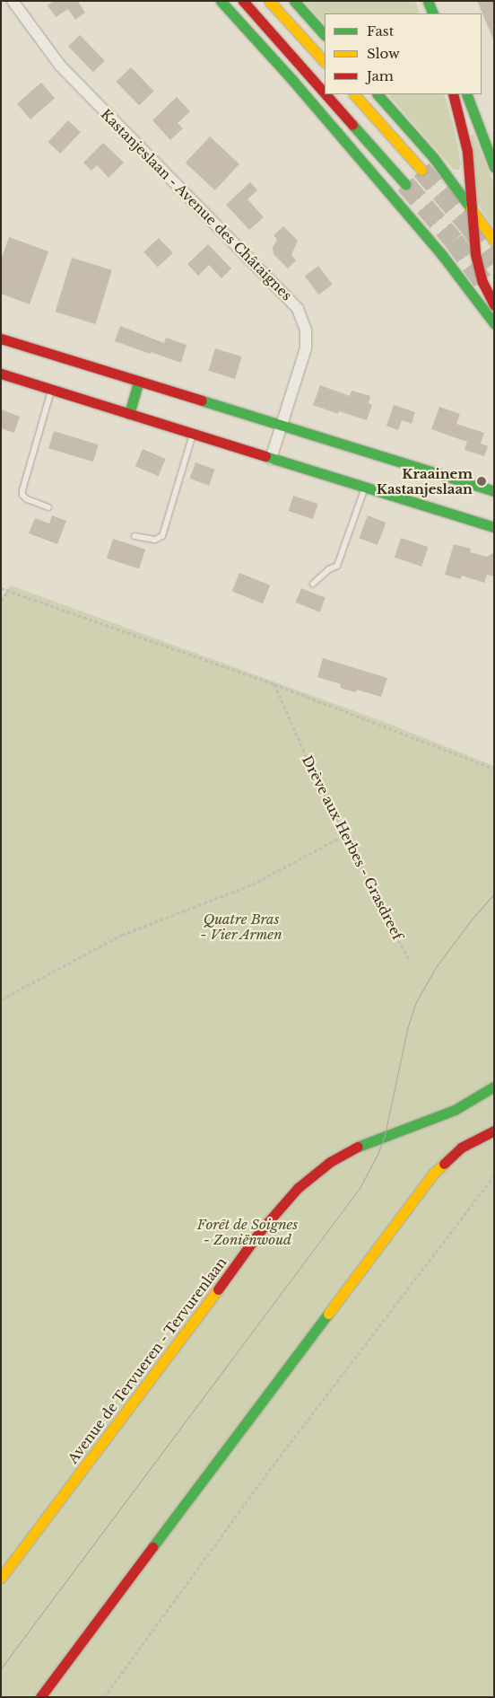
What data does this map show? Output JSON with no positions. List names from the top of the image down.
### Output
{
  "streets": {
    "main road": ["Avenue de Tervueren - Tervurenlaan"],
    "street": ["Kastanjeslaan - Avenue des Châtaignes"],
    "path": ["Drève aux Herbes - Grasdreef"]
  },
  "parks": ["Quatre Bras - Vier Armen", "Forêt de Soignes - Zoniënwoud"],
  "places": ["Kraainem Kastanjeslaan"],
  "legend": ["Fast", "Slow", "Jam"]
}
